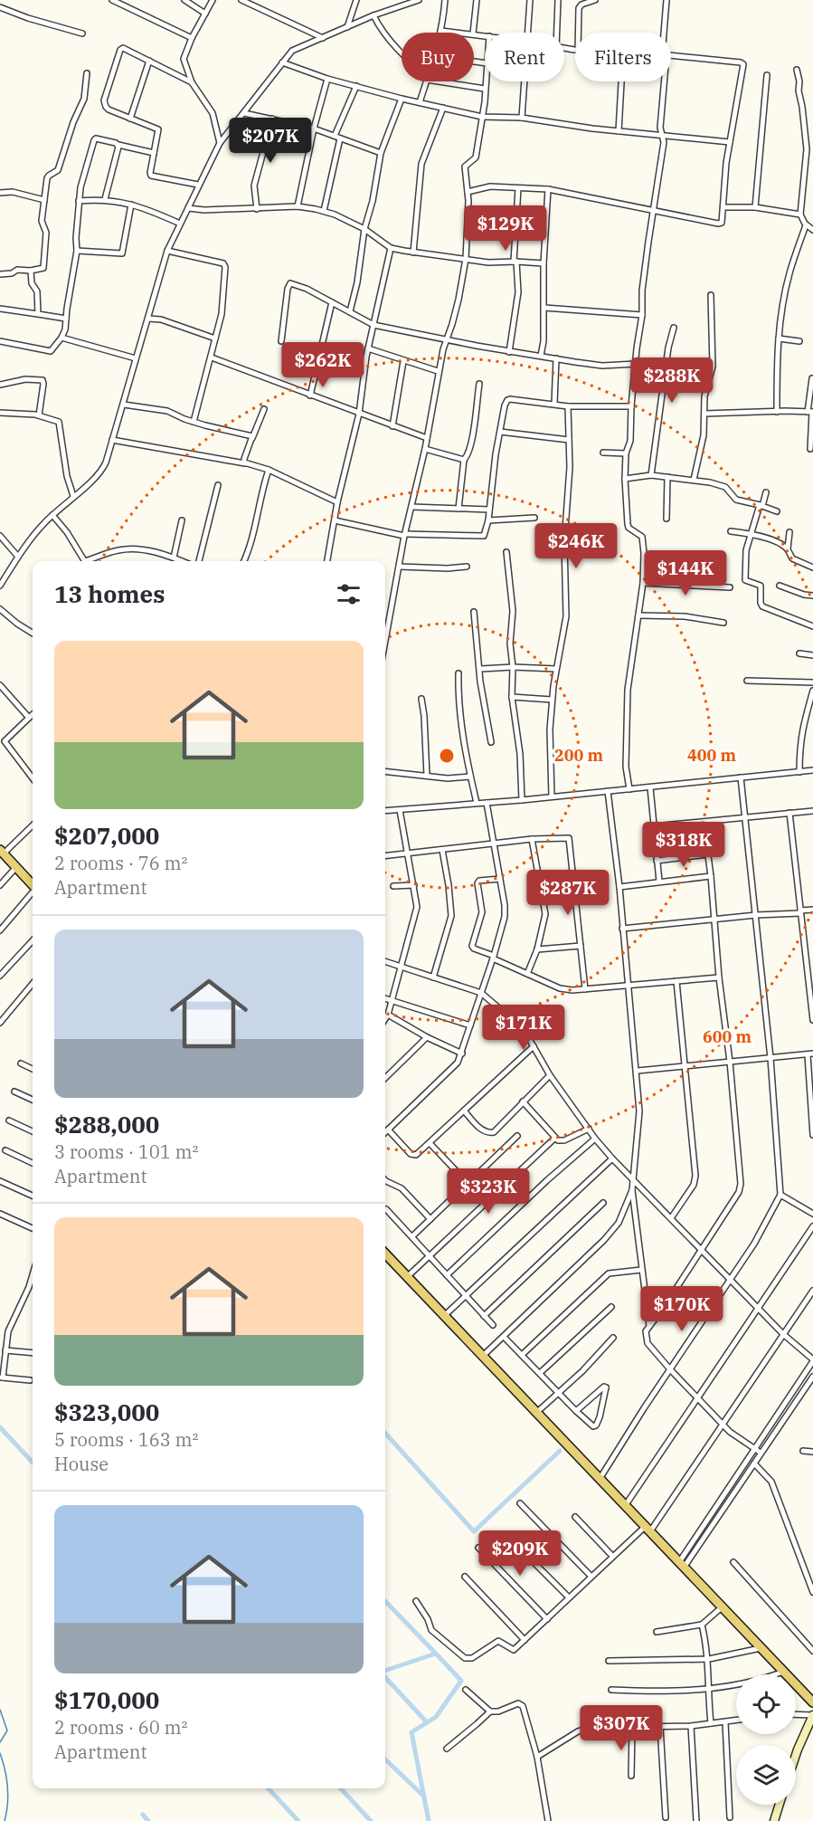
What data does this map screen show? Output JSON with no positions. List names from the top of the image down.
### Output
{
  "page": {
    "chip": ["Buy", "Rent", "Filters"],
    "price": [
      "$207K",
      "$129K",
      "$262K",
      "$288K",
      "$246K",
      "$144K",
      "$318K",
      "$287K",
      "$171K",
      "$323K",
      "$170K",
      "$209K",
      "$307K"
    ],
    "heading": "13 homes",
    "list": [
      {
        "name": "$207,000",
        "note": "2 rooms · 76 m² · Apartment"
      },
      {
        "name": "$288,000",
        "note": "3 rooms · 101 m² · Apartment"
      },
      {
        "name": "$323,000",
        "note": "5 rooms · 163 m² · House"
      },
      {
        "name": "$170,000",
        "note": "2 rooms · 60 m² · Apartment"
      }
    ]
  },
  "rings": ["200 m", "400 m", "600 m"]
}
